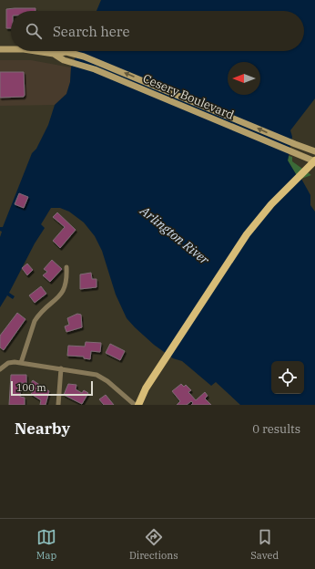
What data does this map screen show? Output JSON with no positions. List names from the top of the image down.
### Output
{
  "streets": {
    "main road": ["Cesery Boulevard"]
  },
  "water": ["Arlington River"],
  "scale_bar": "100 m",
  "north": "left",
  "page": {
    "search": "Search here",
    "scale": "100 m",
    "heading": ["Nearby", "0 results"],
    "nav": ["Map", "Directions", "Saved"]
  }
}
